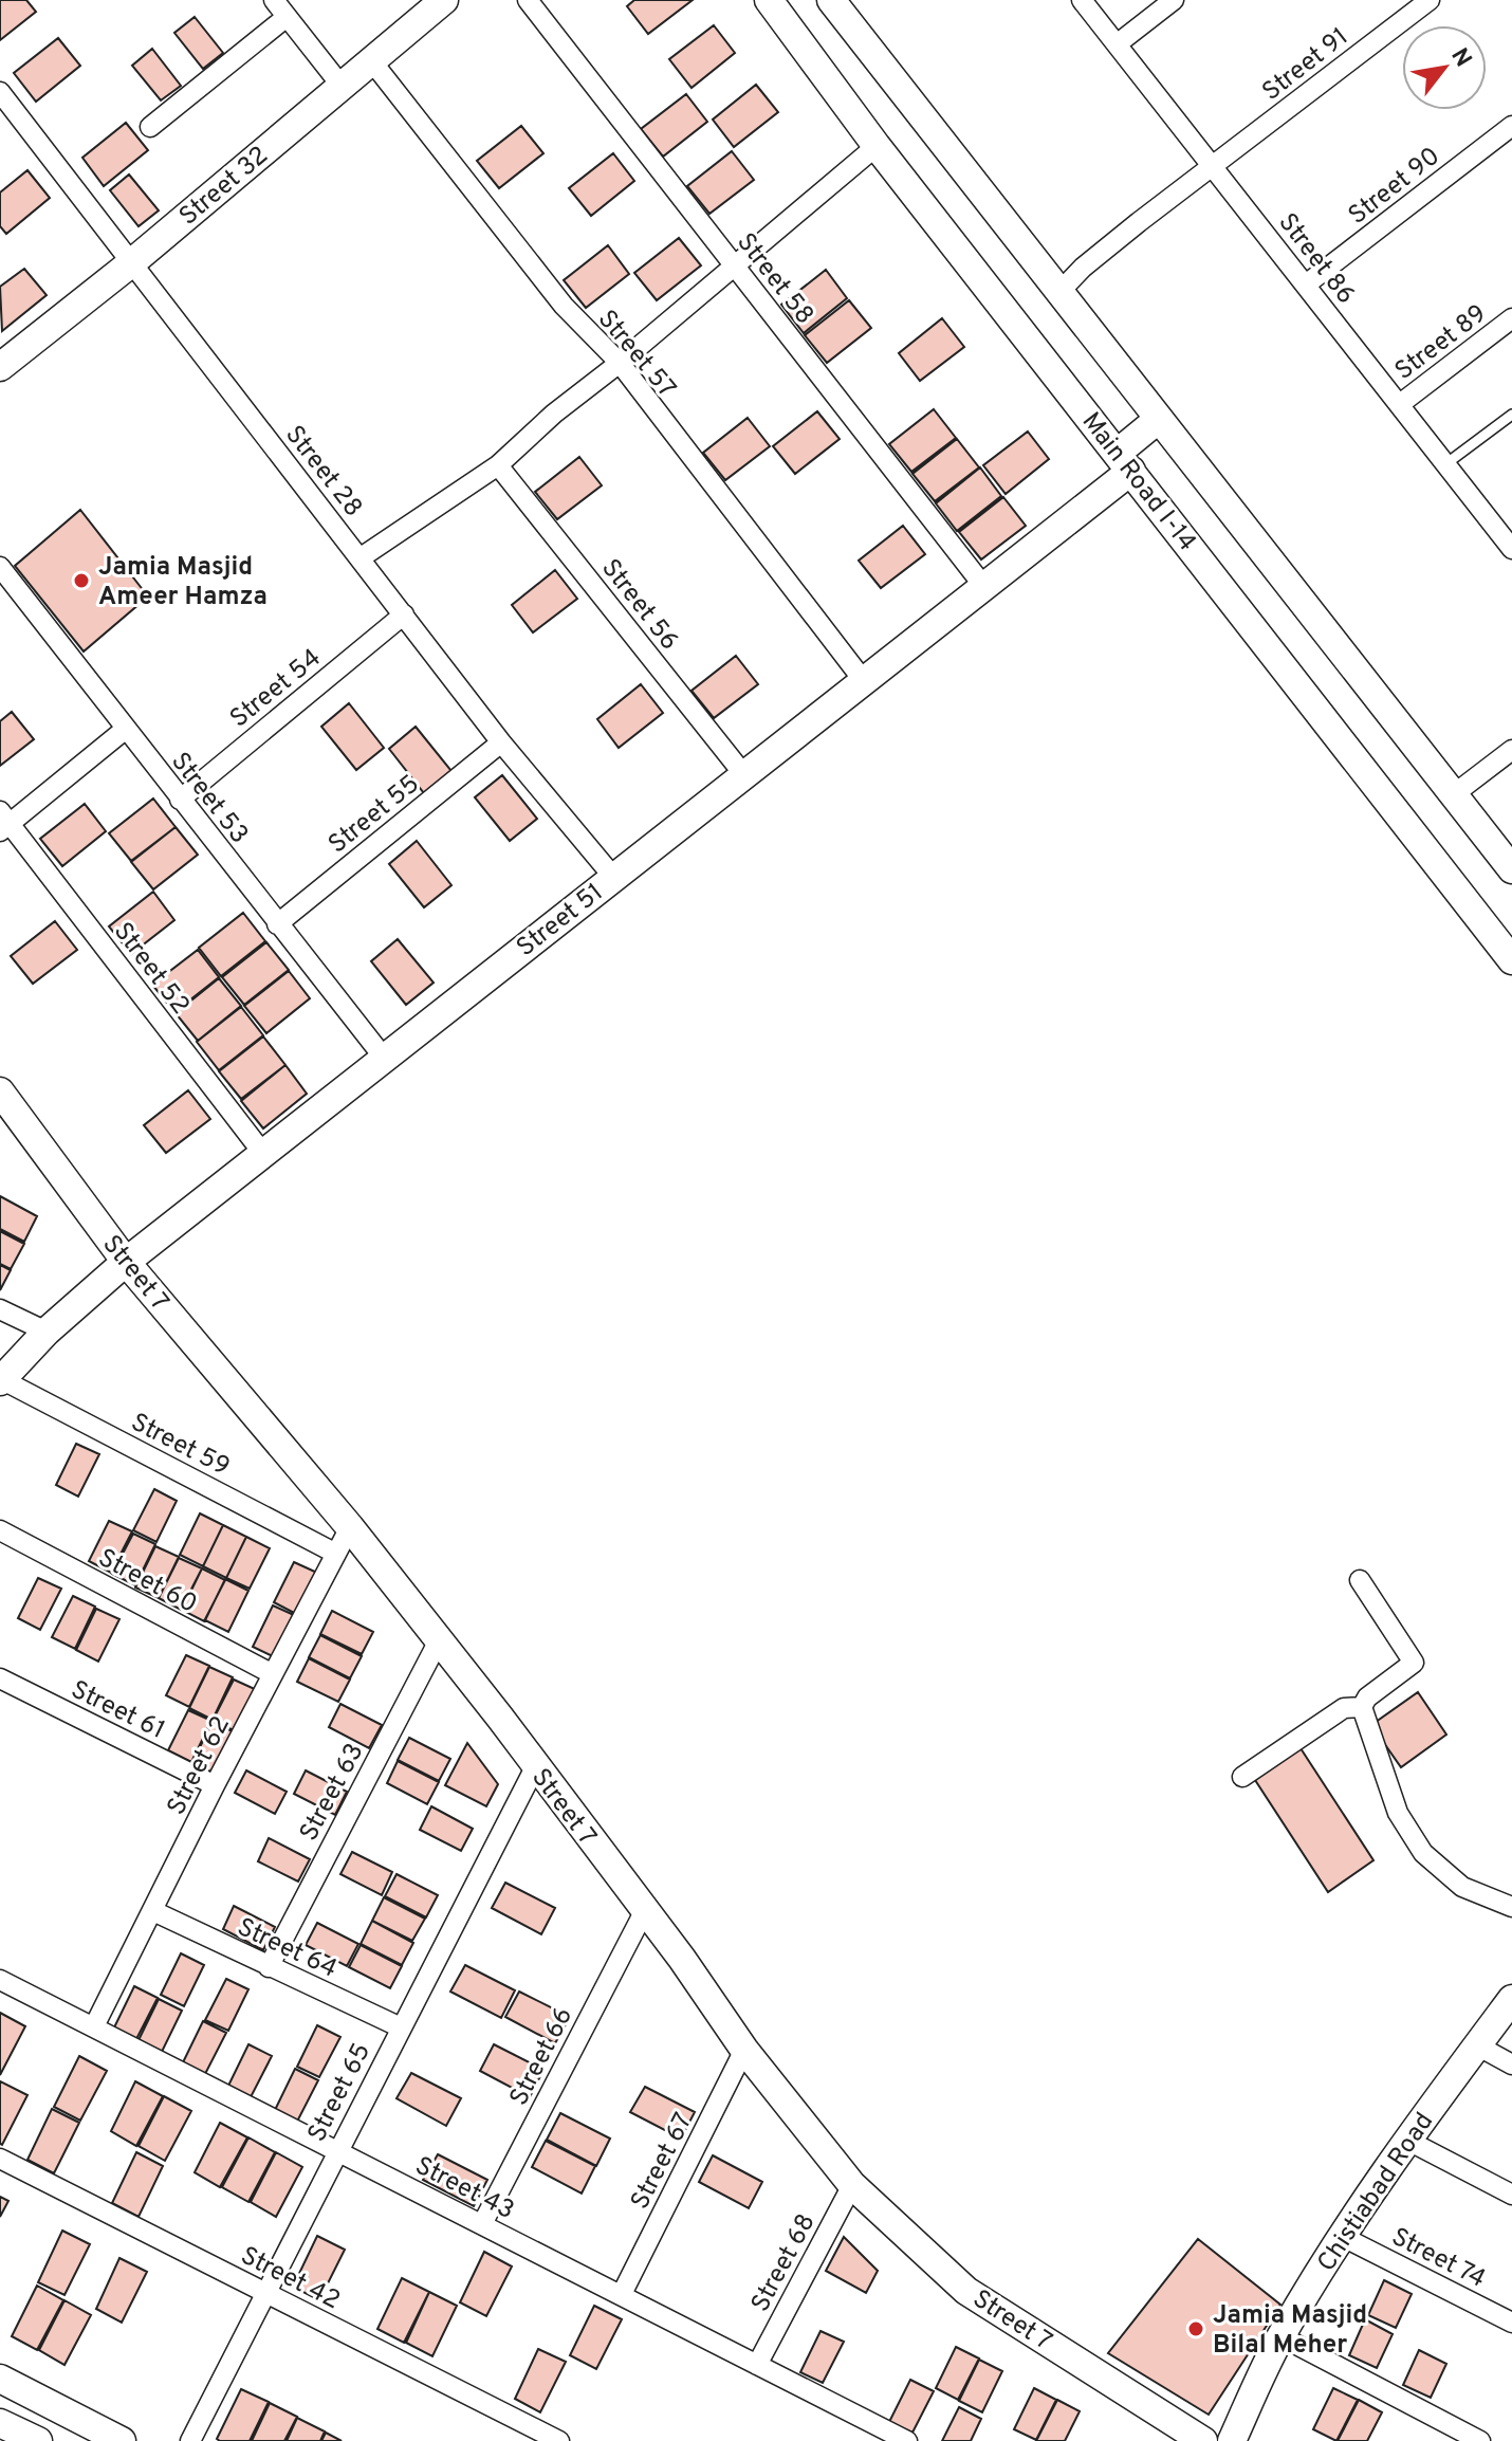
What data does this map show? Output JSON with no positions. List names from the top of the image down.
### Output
{
  "streets": {
    "street": [
      "Street 91",
      "Street 32",
      "Street 90",
      "Street 86",
      "Street 58",
      "Street 89",
      "Street 57",
      "Street 28",
      "Main Road I-14",
      "Street 56",
      "Street 54",
      "Street 53",
      "Street 55",
      "Street 51",
      "Street 52",
      "Street 7",
      "Street 59",
      "Street 60",
      "Street 61",
      "Street 62",
      "Street 63",
      "Street 64",
      "Street 66",
      "Street 65",
      "Street 67",
      "Street 43",
      "Chistiabad Road",
      "Street 74",
      "Street 68",
      "Street 42"
    ]
  },
  "crossings": [
    ["Street 91", "Street 86"],
    ["Street 32", "Street 57"],
    ["Street 32", "Street 28"],
    ["Street 90", "Street 86"],
    ["Street 86", "Street 89"],
    ["Street 58", "Street 51"],
    ["Street 57", "Street 51"],
    ["Street 28", "Street 54"],
    ["Street 28", "Street 55"],
    ["Street 28", "Street 51"],
    ["Main Road I-14", "Street 51"],
    ["Street 56", "Street 51"],
    ["Street 54", "Street 53"],
    ["Street 53", "Street 55"],
    ["Street 53", "Street 51"],
    ["Street 51", "Street 52"],
    ["Street 51", "Street 7"],
    ["Street 51", "Street 59"],
    ["Street 7", "Street 62"],
    ["Street 7", "Street 63"],
    ["Street 7", "Street 66"],
    ["Street 7", "Street 65"],
    ["Street 7", "Street 67"],
    ["Street 7", "Street 68"],
    ["Street 59", "Street 62"],
    ["Street 60", "Street 62"],
    ["Street 61", "Street 62"],
    ["Street 62", "Street 64"],
    ["Street 62", "Street 43"],
    ["Street 63", "Street 64"],
    ["Street 64", "Street 65"],
    ["Street 66", "Street 43"],
    ["Street 65", "Street 43"],
    ["Street 65", "Street 42"],
    ["Street 67", "Street 43"],
    ["Street 43", "Street 68"],
    ["Chistiabad Road", "Street 74"]
  ],
  "places": ["Jamia Masjid Ameer Hamza", "Jamia Masjid Bilal Meher"],
  "north": "top right"
}
